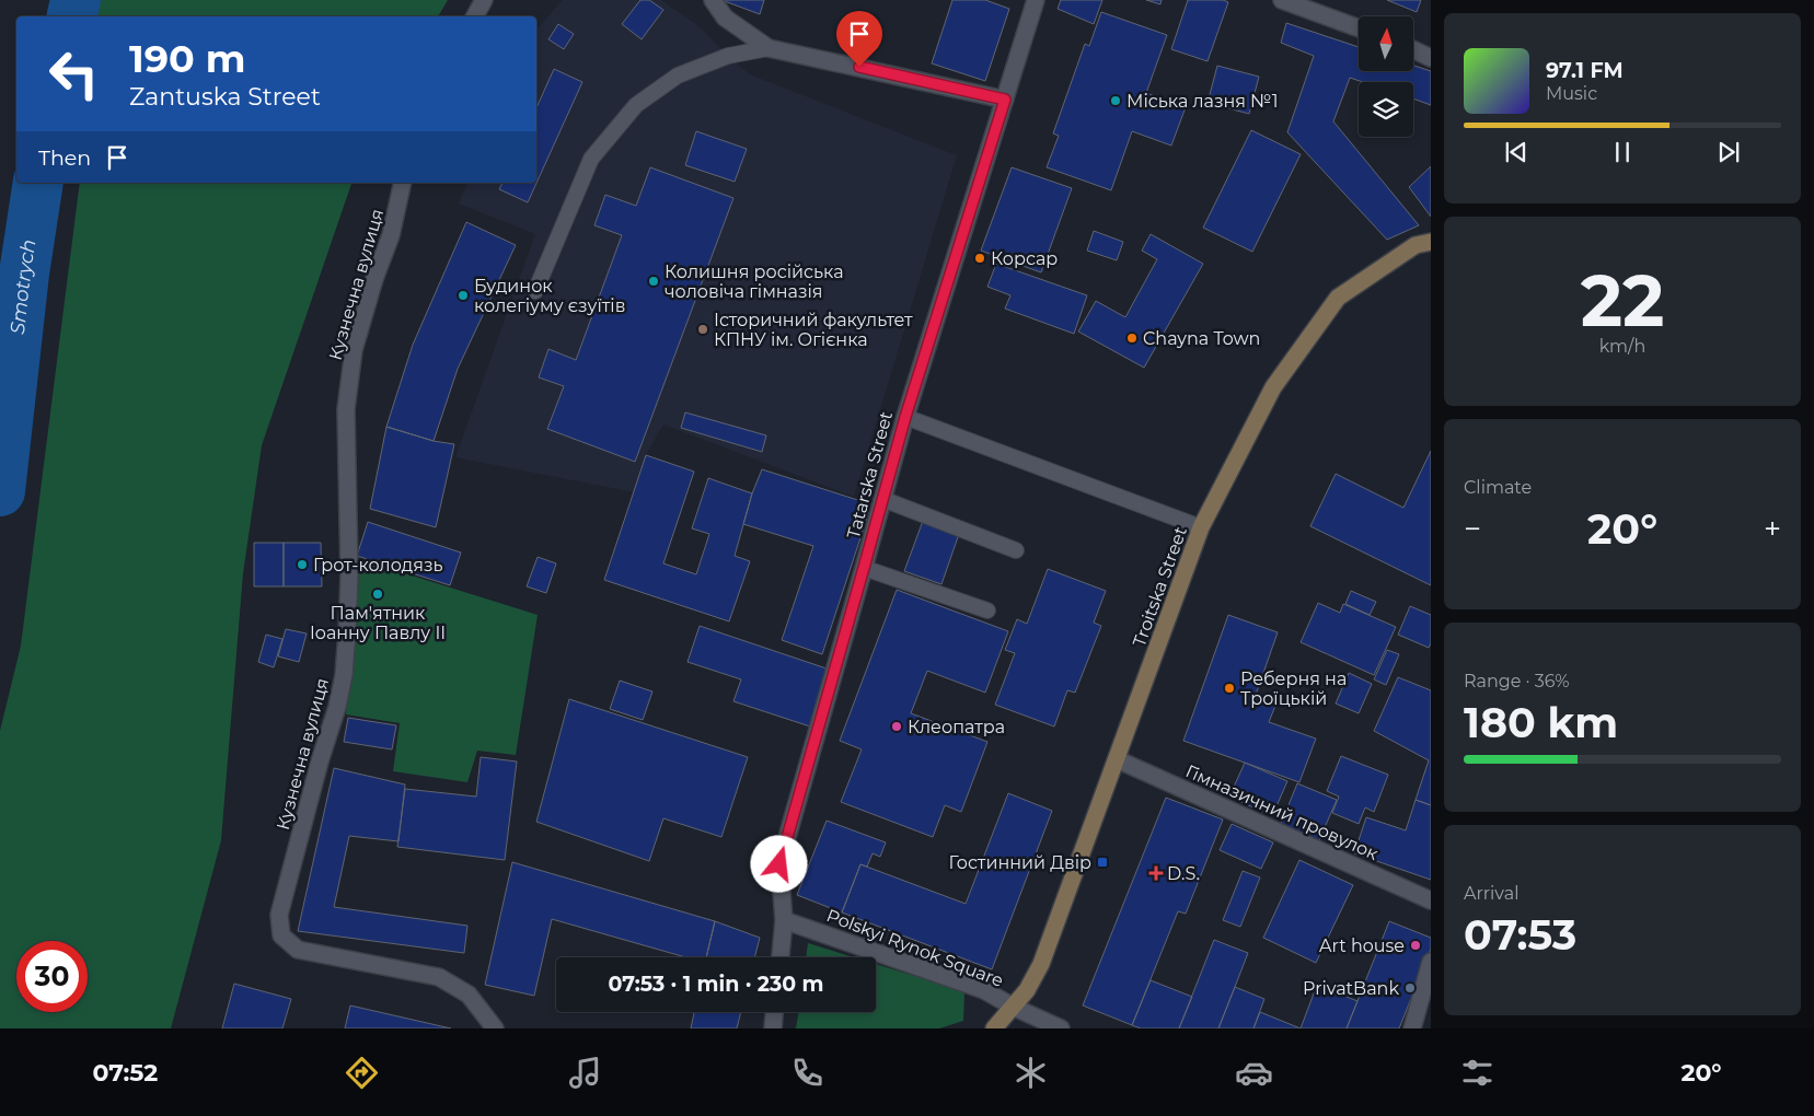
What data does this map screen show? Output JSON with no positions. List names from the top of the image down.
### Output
{
  "streets": {
    "main road": ["Troitska Street"],
    "street": ["Tatarska Street", "Гімназичний провулок", "Polskyi Rynok Square"]
  },
  "crossings": [
    ["Tatarska Street", "Polskyi Rynok Square"],
    ["Troitska Street", "Гімназичний провулок"],
    ["Troitska Street", "Polskyi Rynok Square"]
  ],
  "water": ["Smotrych"],
  "places": {
    "other": [
      "Міська лазня №1",
      "Корсар",
      "Колишня російська чоловіча гімназія",
      "Будинок колегіуму єзуїтів",
      "Історичний факультет КПНУ ім. Огієнка",
      "Chayna Town",
      "Грот-колодязь",
      "Пам'ятник Iоанну Павлу II",
      "Реберня на Троїцькій",
      "Клеопатра",
      "Art house",
      "PrivatBank"
    ],
    "transit": ["Гостинний Двір"],
    "health": ["D.S."]
  },
  "north": "top",
  "page": {
    "turn": ["190 m", "Zantuska Street"],
    "song": ["97.1 FM", "Music"],
    "then": "Then",
    "tile": [
      ["22", "km/h"],
      "Climate",
      ["Range · 36%", "180 km"],
      ["Arrival", "07:53"]
    ],
    "heat": ["−", "20°", "+"],
    "limit": "30",
    "trip": "07:53 · 1 min · 230 m",
    "tabs": ["07:52", "20°"]
  }
}
